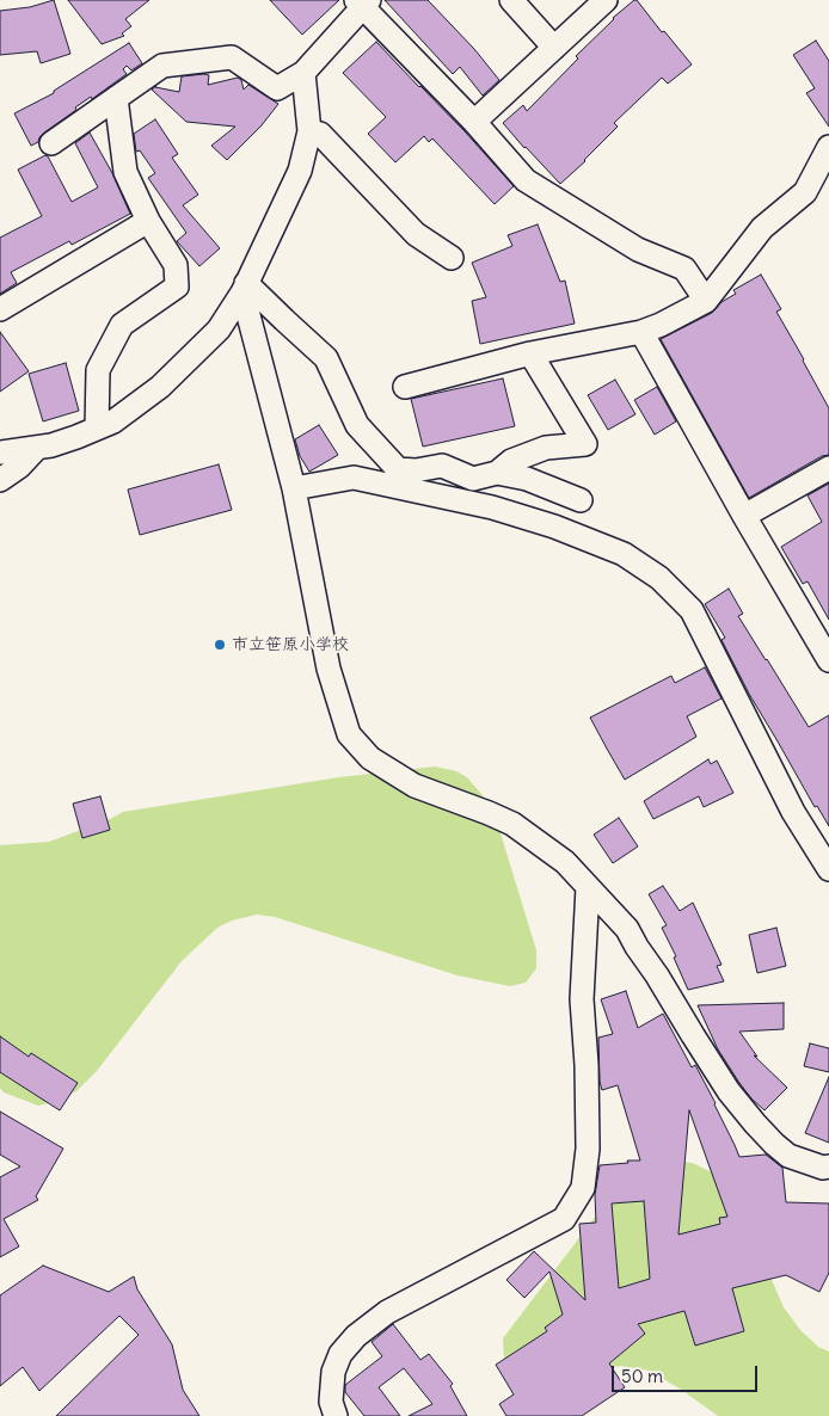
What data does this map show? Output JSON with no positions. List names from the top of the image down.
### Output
{
  "places": ["市立笹原小学校"],
  "scale_bar": "50 m"
}
